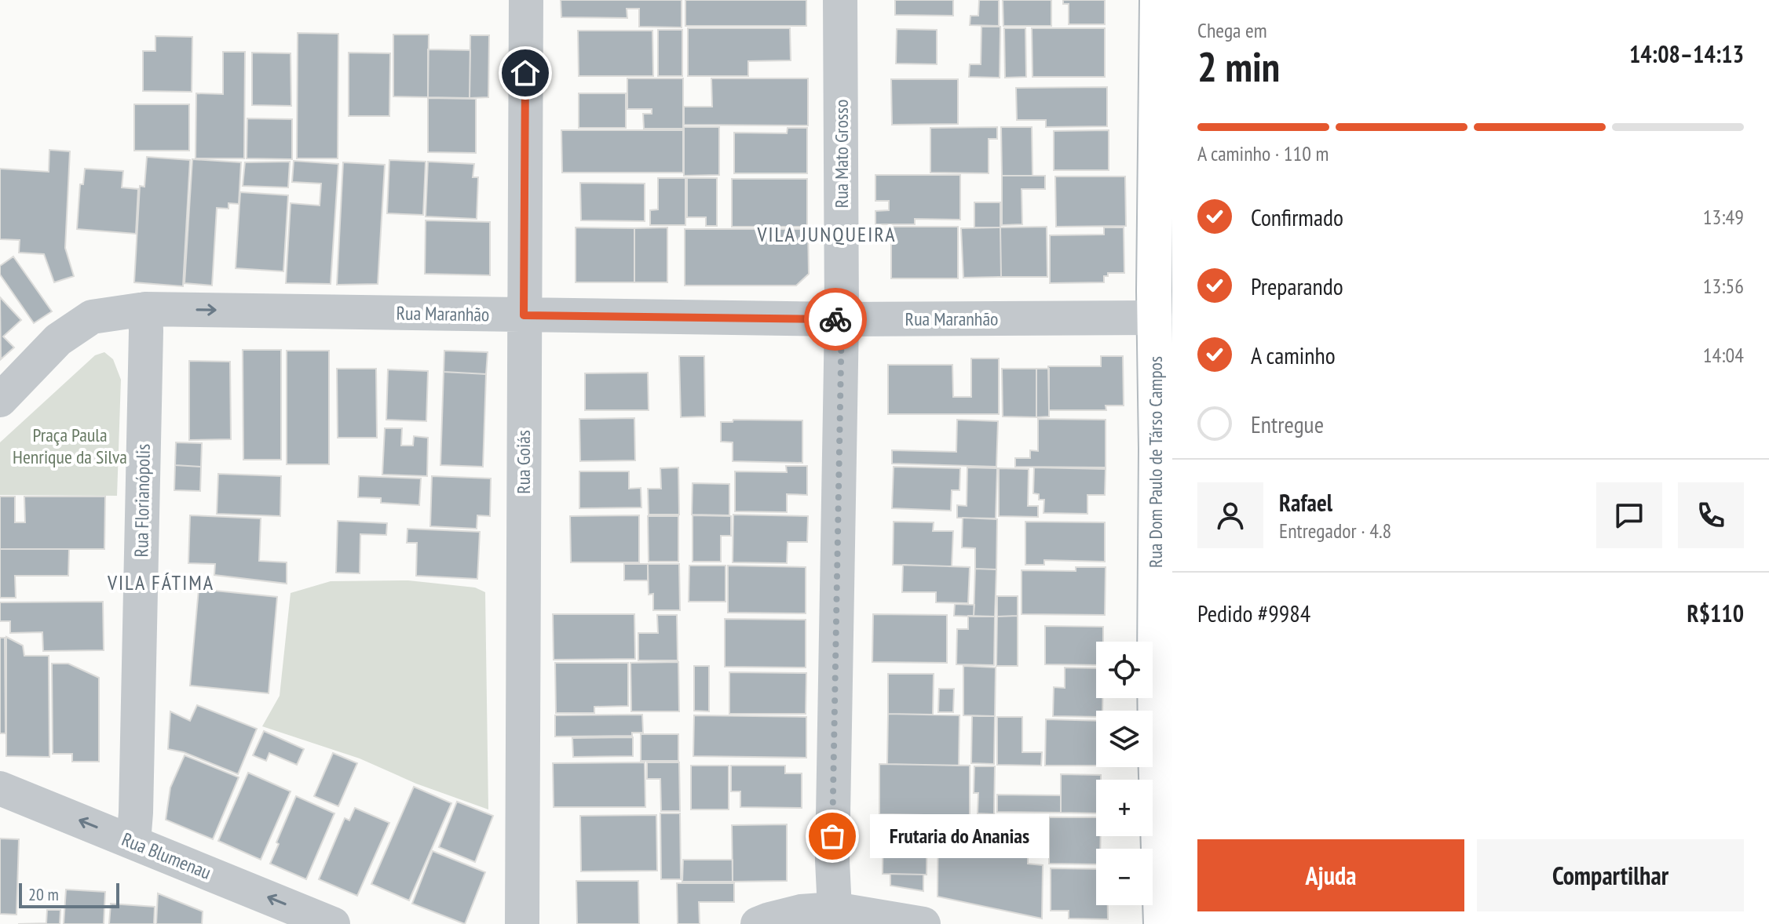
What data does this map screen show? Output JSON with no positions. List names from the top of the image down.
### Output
{
  "streets": {
    "street": [
      "Rua Mato Grosso",
      "Rua Maranhão",
      "Rua Goiás",
      "Rua Dom Paulo de Társo Campos",
      "Rua Florianópolis",
      "Rua Blumenau"
    ]
  },
  "crossings": [
    ["Rua Mato Grosso", "Rua Maranhão"],
    ["Rua Maranhão", "Rua Goiás"],
    ["Rua Maranhão", "Rua Dom Paulo de Társo Campos"],
    ["Rua Maranhão", "Rua Florianópolis"],
    ["Rua Florianópolis", "Rua Blumenau"]
  ],
  "one_way": ["Rua Blumenau"],
  "districts": ["VILA JUNQUEIRA", "VILA FÁTIMA"],
  "parks": ["Praça Paula Henrique da Silva"],
  "places": ["Frutaria do Ananias"],
  "scale_bar": "20 m",
  "page": {
    "heading": ["2 min", "Chega em", "14:08–14:13"],
    "panel": [
      "Rafael",
      "Entregador · 4.8",
      "Pedido #9984",
      "R$110"
    ],
    "bar": "A caminho · 110 m",
    "list": [
      ["Confirmado", "13:49"],
      ["Preparando", "13:56"],
      ["A caminho", "14:04"],
      "Entregue"
    ],
    "map_buttons": ["+", "−"],
    "bubble": "Frutaria do Ananias",
    "buttons": ["Ajuda", "Compartilhar"],
    "scale": "20 m"
  }
}
